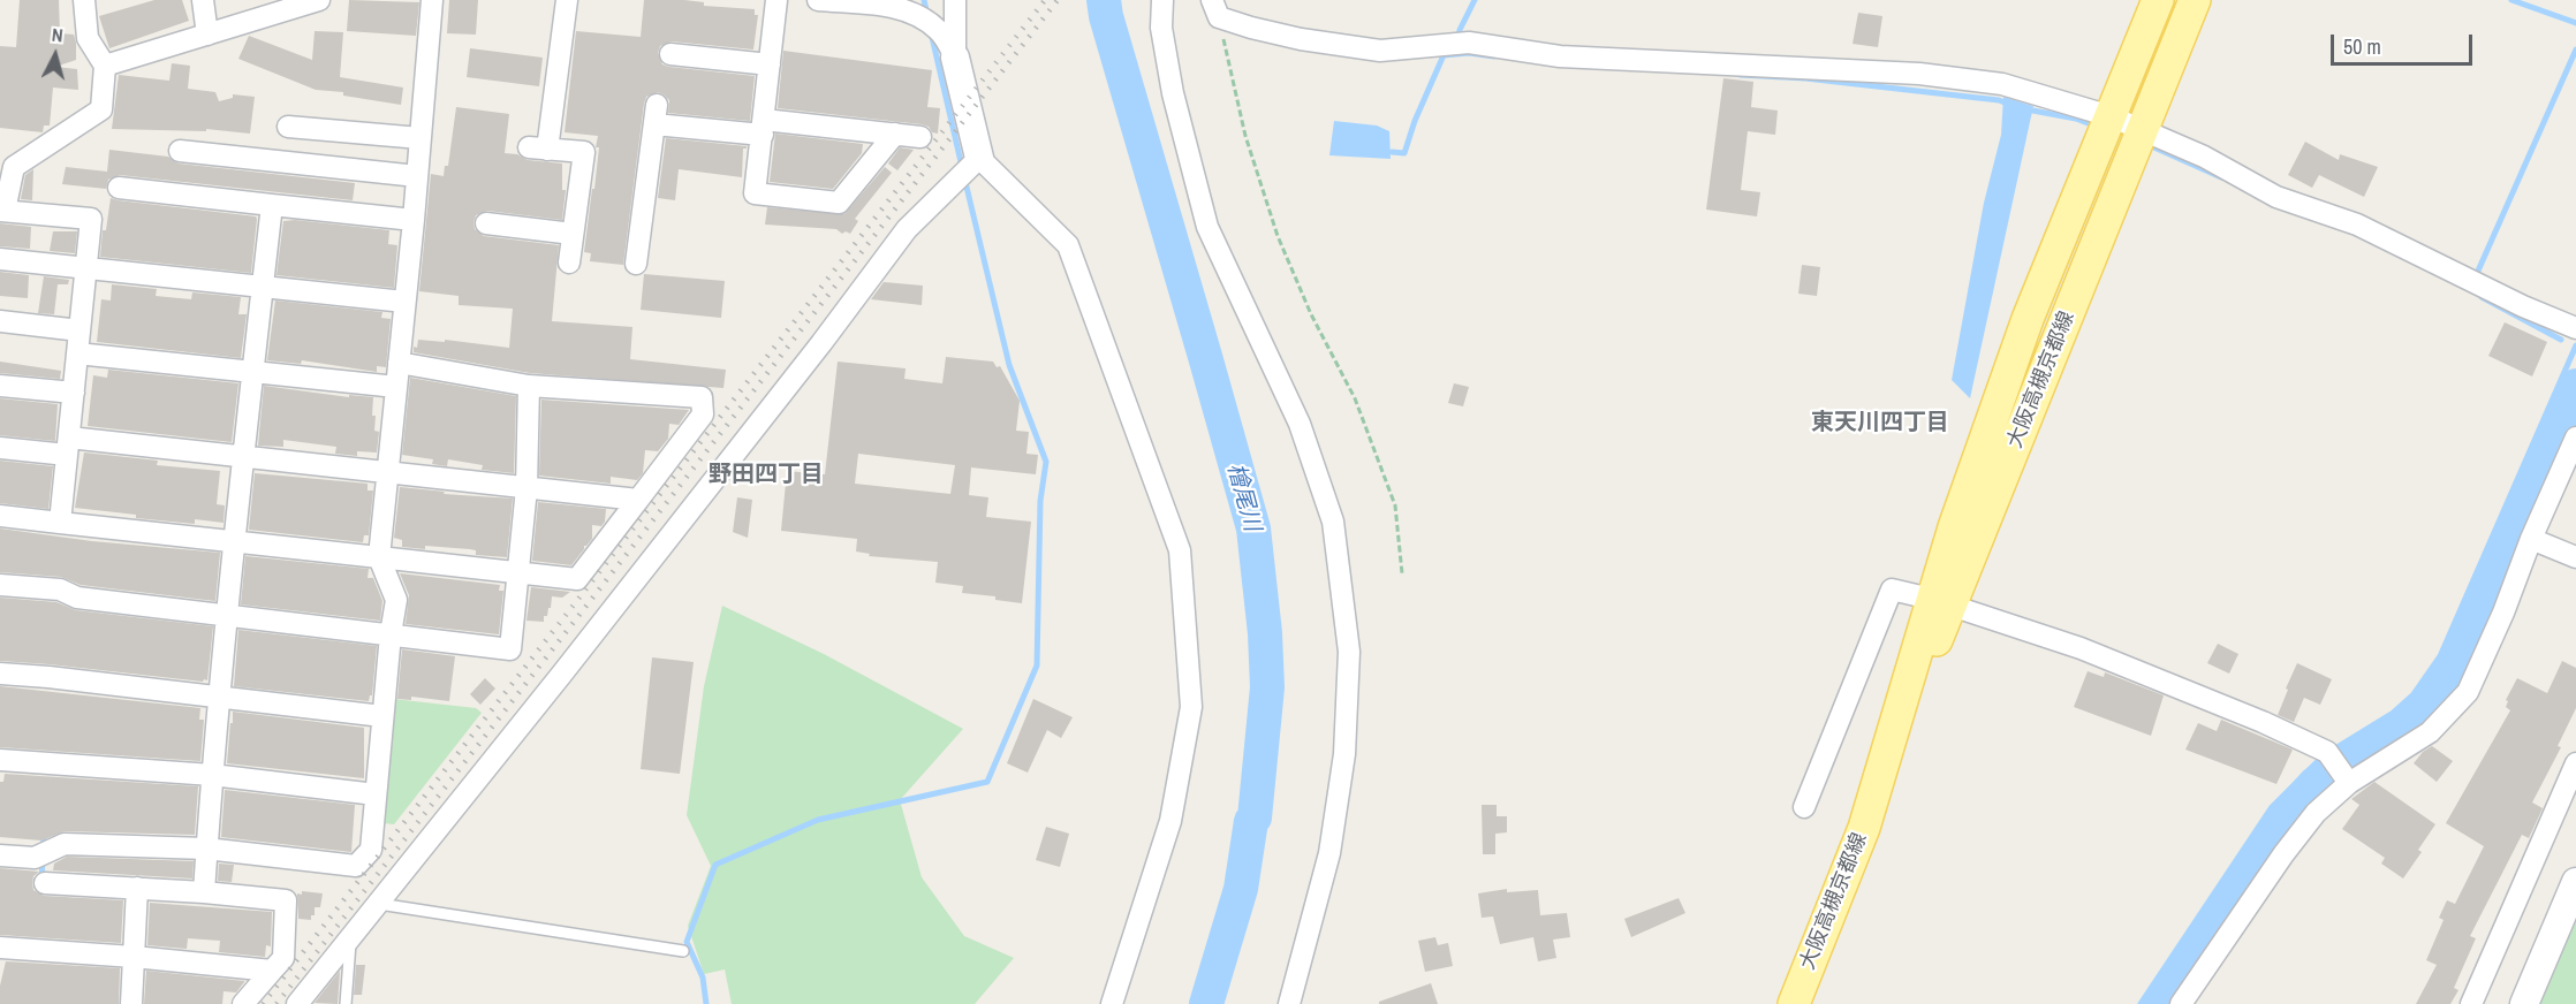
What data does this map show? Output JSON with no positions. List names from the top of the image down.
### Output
{
  "streets": {
    "main road": ["大阪高槻京都線"]
  },
  "districts": ["東天川四丁目", "野田四丁目"],
  "water": ["檜尾川"],
  "scale_bar": "50 m",
  "north": "top"
}
